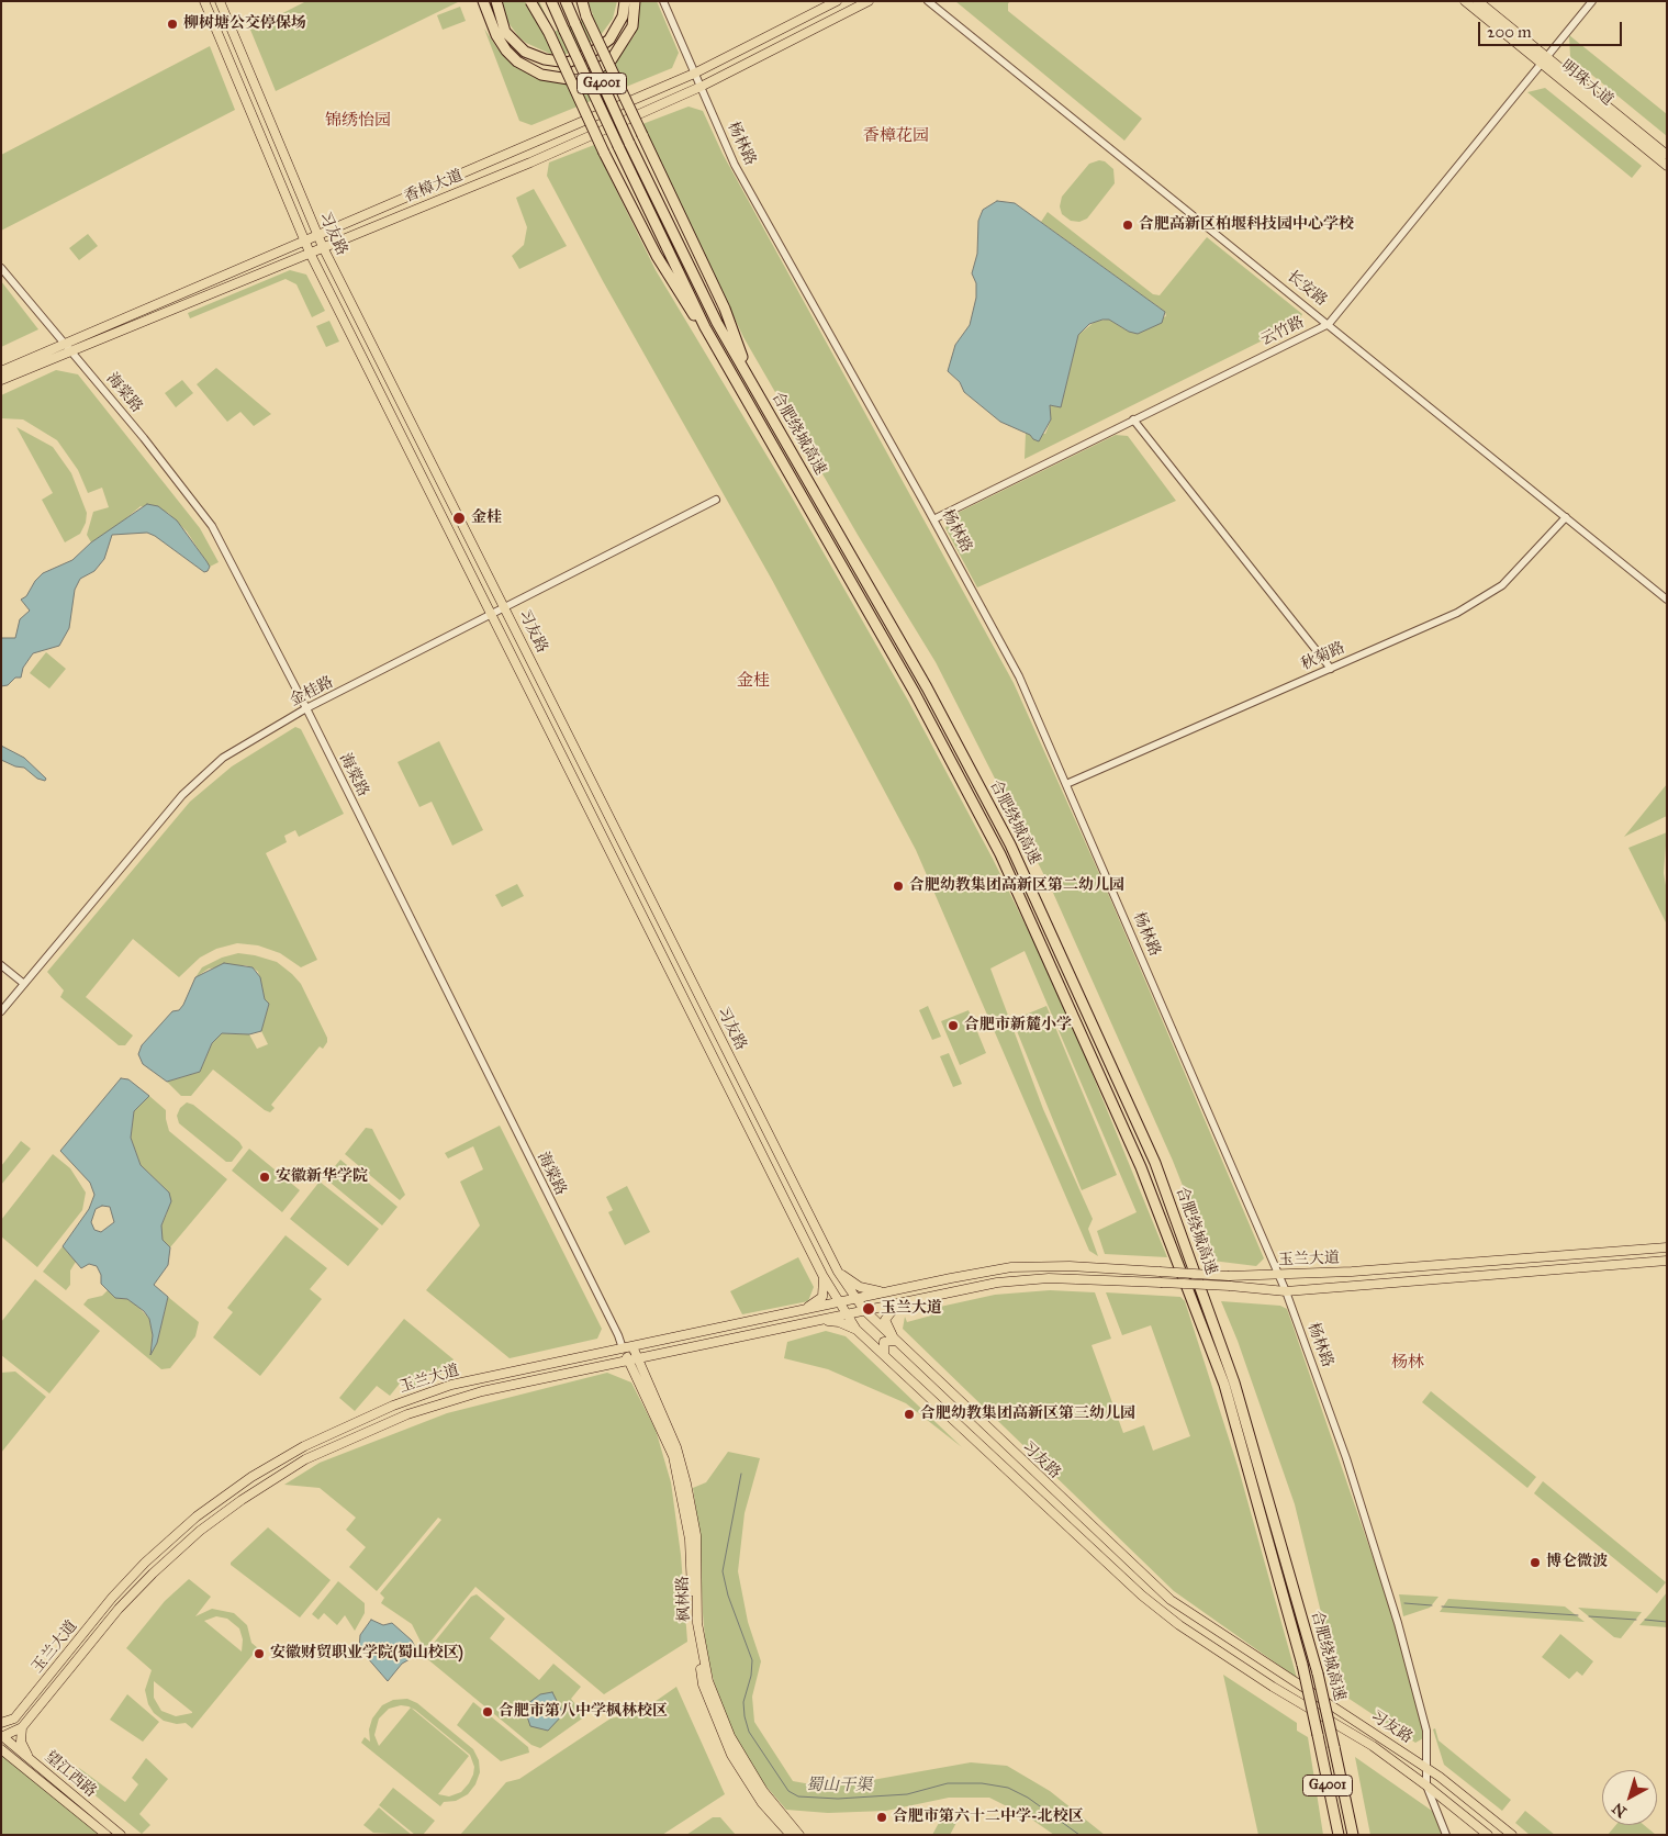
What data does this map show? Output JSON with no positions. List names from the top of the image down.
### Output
{
  "streets": {
    "highway": ["G4001", "合肥绕城高速"],
    "main road": [
      "明珠大道",
      "香樟大道",
      "习友路",
      "玉兰大道",
      "枫林路",
      "望江西路"
    ],
    "street": [
      "杨林路",
      "长安路",
      "云竹路",
      "海棠路",
      "秋菊路",
      "金桂路"
    ]
  },
  "crossings": [
    ["明珠大道", "云竹路"],
    ["杨林路", "香樟大道"],
    ["杨林路", "习友路"],
    ["杨林路", "云竹路"],
    ["杨林路", "秋菊路"],
    ["杨林路", "玉兰大道"],
    ["香樟大道", "习友路"],
    ["香樟大道", "海棠路"],
    ["习友路", "金桂路"],
    ["习友路", "玉兰大道"],
    ["长安路", "云竹路"],
    ["长安路", "秋菊路"],
    ["海棠路", "金桂路"],
    ["海棠路", "玉兰大道"],
    ["海棠路", "枫林路"],
    ["玉兰大道", "枫林路"],
    ["玉兰大道", "望江西路"]
  ],
  "districts": [
    "锦绣怡园",
    "香樟花园",
    "金桂",
    "杨林"
  ],
  "water": ["蜀山干渠"],
  "places": [
    "柳树塘公交停保场",
    "合肥高新区柏堰科技园中心学校",
    "金桂",
    "合肥幼教集团高新区第二幼儿园",
    "合肥市新麓小学",
    "安徽新华学院",
    "玉兰大道",
    "合肥幼教集团高新区第三幼儿园",
    "博仑微波",
    "安徽财贸职业学院(蜀山校区)",
    "合肥市第八中学枫林校区",
    "合肥市第六十二中学-北校区"
  ],
  "scale_bar": "200 m",
  "north": "bottom left"
}
